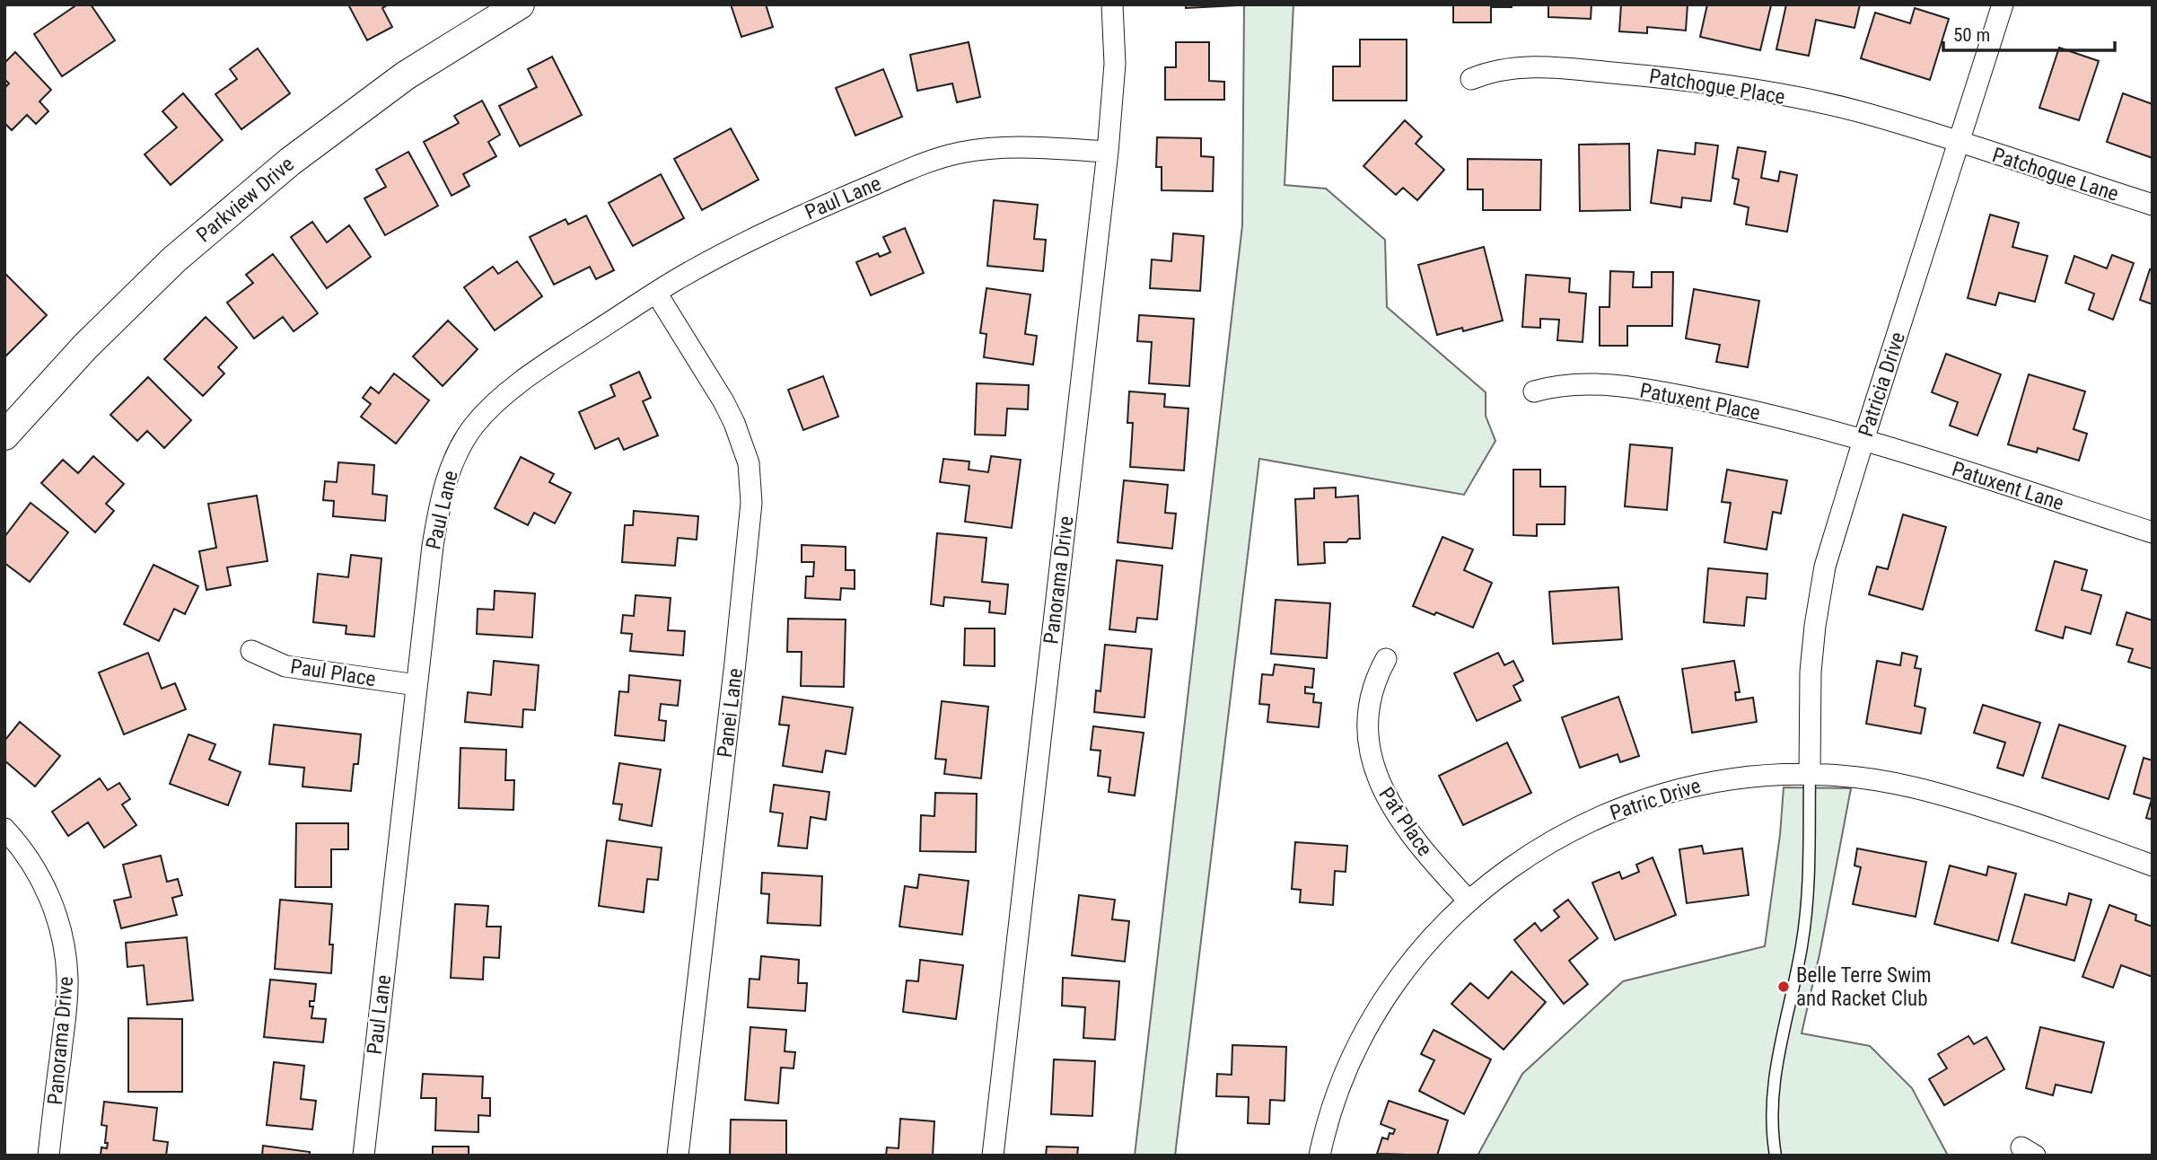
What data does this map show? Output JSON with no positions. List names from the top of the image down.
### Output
{
  "streets": {
    "street": [
      "Patchogue Place",
      "Patchogue Lane",
      "Paul Lane",
      "Parkview Drive",
      "Patricia Drive",
      "Patuxent Place",
      "Patuxent Lane",
      "Panorama Drive",
      "Paul Place",
      "Panei Lane",
      "Patric Drive",
      "Pat Place"
    ]
  },
  "crossings": [
    ["Patchogue Place", "Patchogue Lane"],
    ["Patchogue Place", "Patricia Drive"],
    ["Patchogue Lane", "Patricia Drive"],
    ["Paul Lane", "Panorama Drive"],
    ["Paul Lane", "Paul Place"],
    ["Paul Lane", "Panei Lane"],
    ["Patricia Drive", "Patuxent Place"],
    ["Patricia Drive", "Patuxent Lane"],
    ["Patricia Drive", "Patric Drive"],
    ["Patuxent Place", "Patuxent Lane"],
    ["Patric Drive", "Pat Place"]
  ],
  "places": ["Belle Terre Swim and Racket Club"],
  "scale_bar": "50 m"
}
